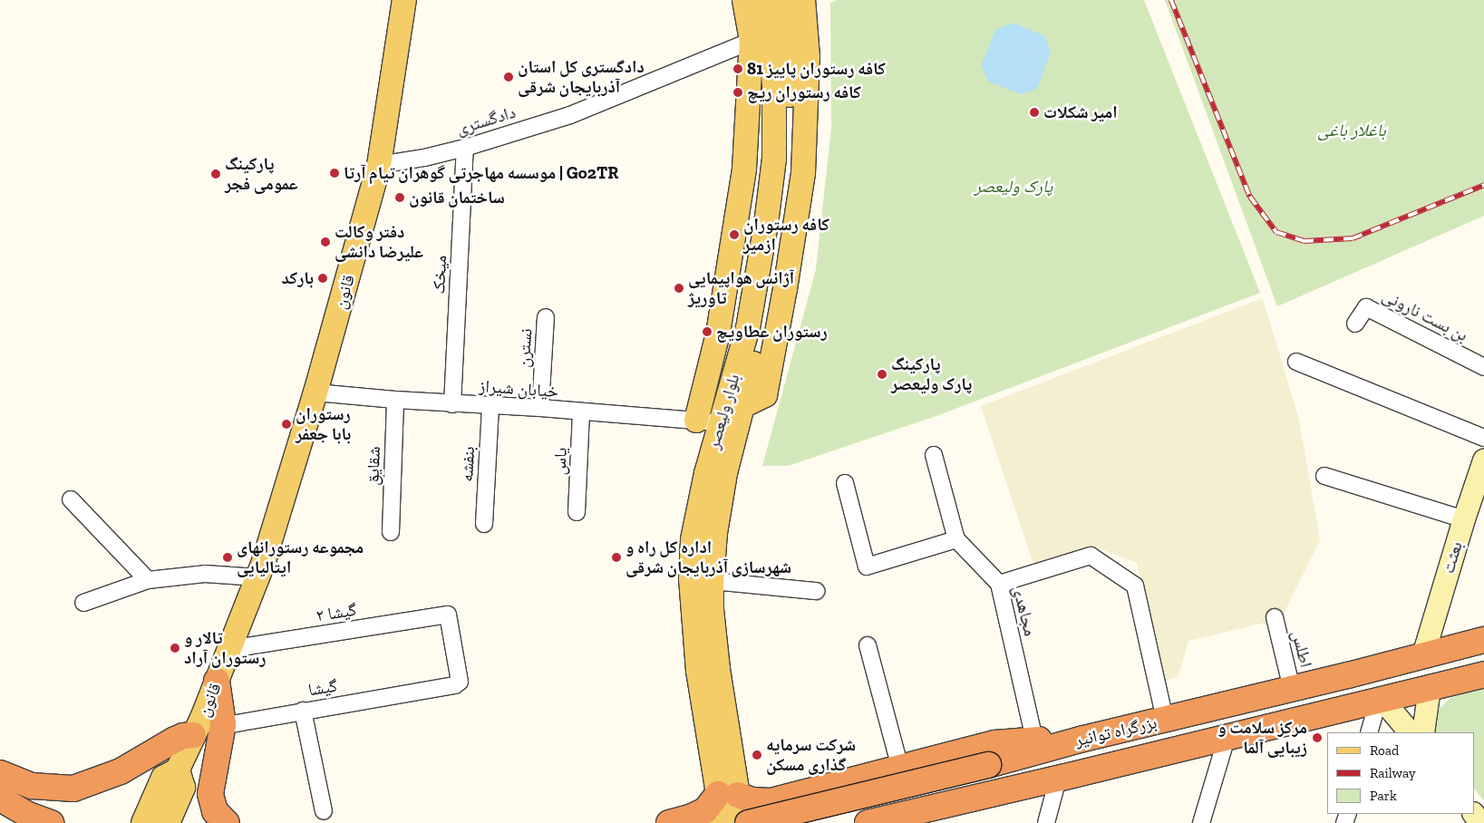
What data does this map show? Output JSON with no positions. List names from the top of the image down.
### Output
{
  "streets": {
    "highway": ["بزرگراه توانیر"],
    "main road": ["قانون", "بلوار ولیعصر", "بعثت"],
    "street": [
      "دادگستری",
      "میخک",
      "بن بست نارونی",
      "نسترن",
      "خیابان شیراز",
      "یاس",
      "بنفشه",
      "شقایق",
      "مجاهدی",
      "گیشا ۲",
      "اطلس",
      "گیشا"
    ]
  },
  "crossings": [
    ["دادگستری", "میخک"],
    ["دادگستری", "قانون"],
    ["میخک", "خیابان شیراز"],
    ["قانون", "خیابان شیراز"],
    ["قانون", "گیشا ۲"],
    ["قانون", "گیشا"],
    ["نسترن", "خیابان شیراز"],
    ["خیابان شیراز", "بلوار ولیعصر"],
    ["خیابان شیراز", "یاس"],
    ["خیابان شیراز", "بنفشه"],
    ["خیابان شیراز", "شقایق"],
    ["بعثت", "بزرگراه توانیر"],
    ["گیشا ۲", "گیشا"],
    ["اطلس", "بزرگراه توانیر"]
  ],
  "parks": ["باغلار باغی", "پارک ولیعصر"],
  "places": [
    "کافه رستوران پاییز 81",
    "دادگستری کل استان آذربایجان شرقی",
    "کافه رستوران ریچ",
    "امیر شکلات",
    "موسسه مهاجرتی گوهران تیام آرتا | Go2TR",
    "پارکینگ عمومی فجر",
    "ساختمان قانون",
    "کافه رستوران ازمیر",
    "دفتر وکالت علیرضا دانشی",
    "بارکد",
    "آژانس هواپیمایی تاوریژ",
    "رستوران عطاویچ",
    "پارکینگ پارک ولیعصر",
    "رستوران بابا جعفر",
    "مجموعه رستورانهای ایتالیایی",
    "اداره کل راه و شهرسازی آذربایجان شرقی",
    "تالار و رستوران آراد",
    "مرکز سلامت و زیبایی آلما",
    "شرکت سرمایه گذاری مسکن"
  ],
  "legend": ["Road", "Railway", "Park"]
}
